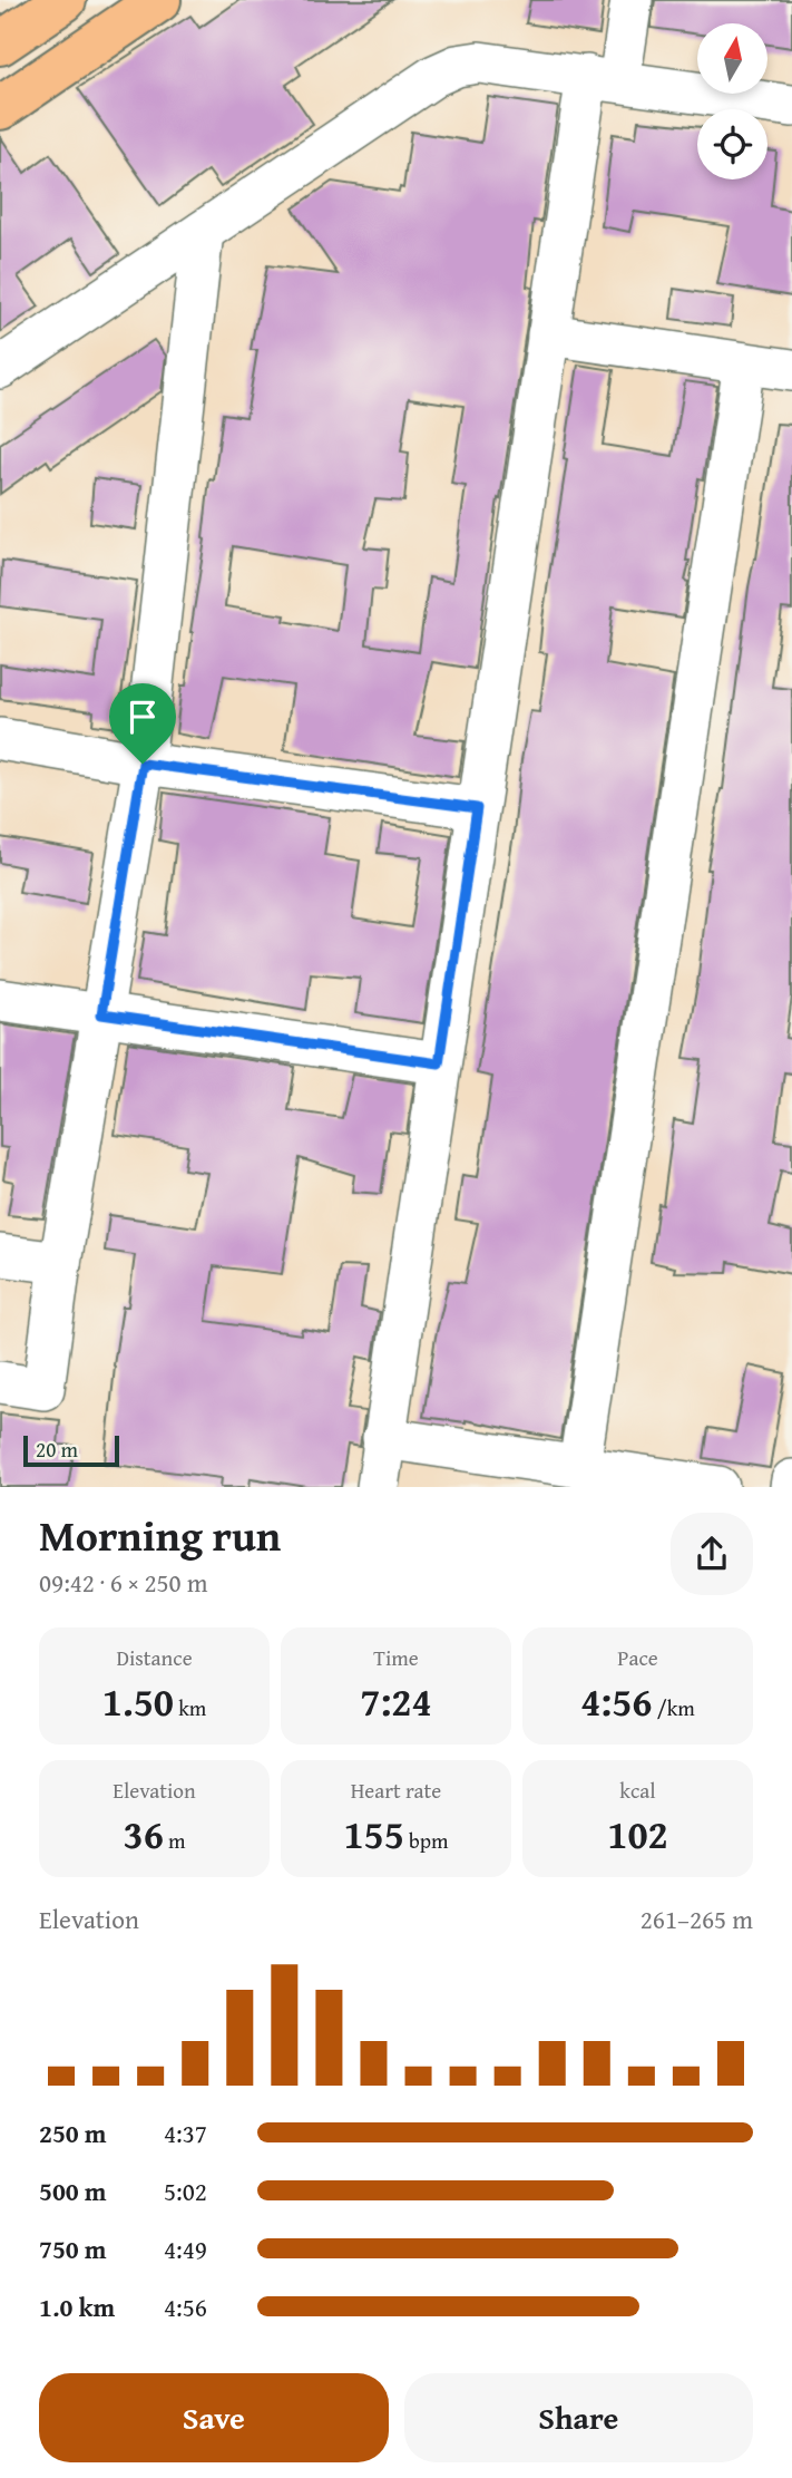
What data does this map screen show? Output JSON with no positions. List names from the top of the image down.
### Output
{
  "scale_bar": "20 m",
  "north": "top",
  "page": {
    "scale": "20 m",
    "heading": ["Morning run", "09:42 · 6 × 250 m"],
    "stats": [
      ["Distance", "1.50 km"],
      ["Time", "7:24"],
      ["Pace", "4:56 /km"],
      ["Elevation", "36 m"],
      ["Heart rate", "155 bpm"],
      ["kcal", "102"]
    ],
    "chart": ["Elevation", "261–265 m"],
    "list": [
      {
        "name": "250 m",
        "note": "4:37"
      },
      {
        "name": "500 m",
        "note": "5:02"
      },
      {
        "name": "750 m",
        "note": "4:49"
      },
      {
        "name": "1.0 km",
        "note": "4:56"
      }
    ],
    "buttons": ["Save", "Share"]
  }
}
